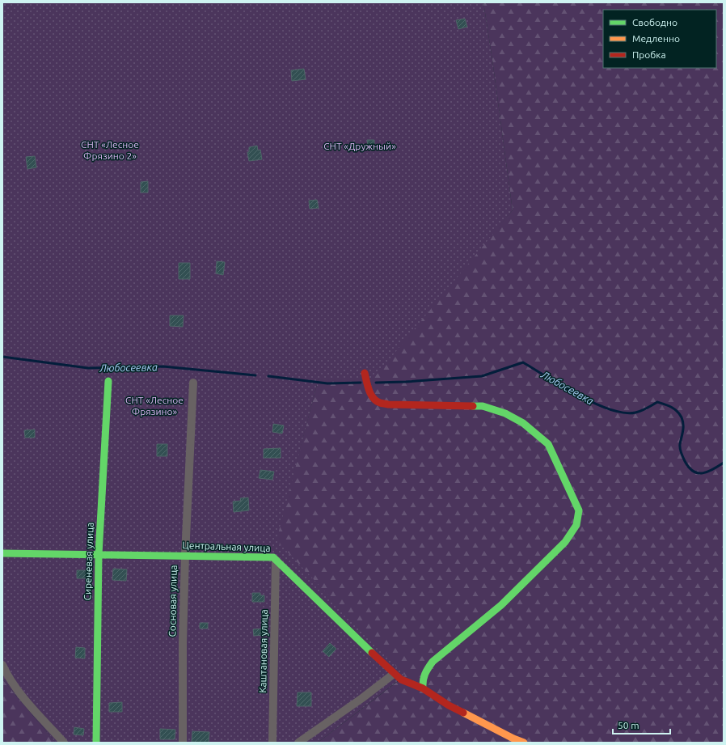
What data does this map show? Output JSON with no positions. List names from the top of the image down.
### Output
{
  "streets": {
    "street": [
      "Центральная улица",
      "Сиреневая улица",
      "Сосновая улица",
      "Каштановая улица"
    ]
  },
  "crossings": [
    ["Центральная улица", "Сиреневая улица"],
    ["Центральная улица", "Сосновая улица"],
    ["Центральная улица", "Каштановая улица"]
  ],
  "water": ["Любосеевка"],
  "parks": ["СНТ «Лесное Фрязино 2»", "СНТ «Дружный»", "СНТ «Лесное Фрязино»"],
  "legend": ["Свободно", "Медленно", "Пробка"],
  "scale_bar": "50 m"
}
